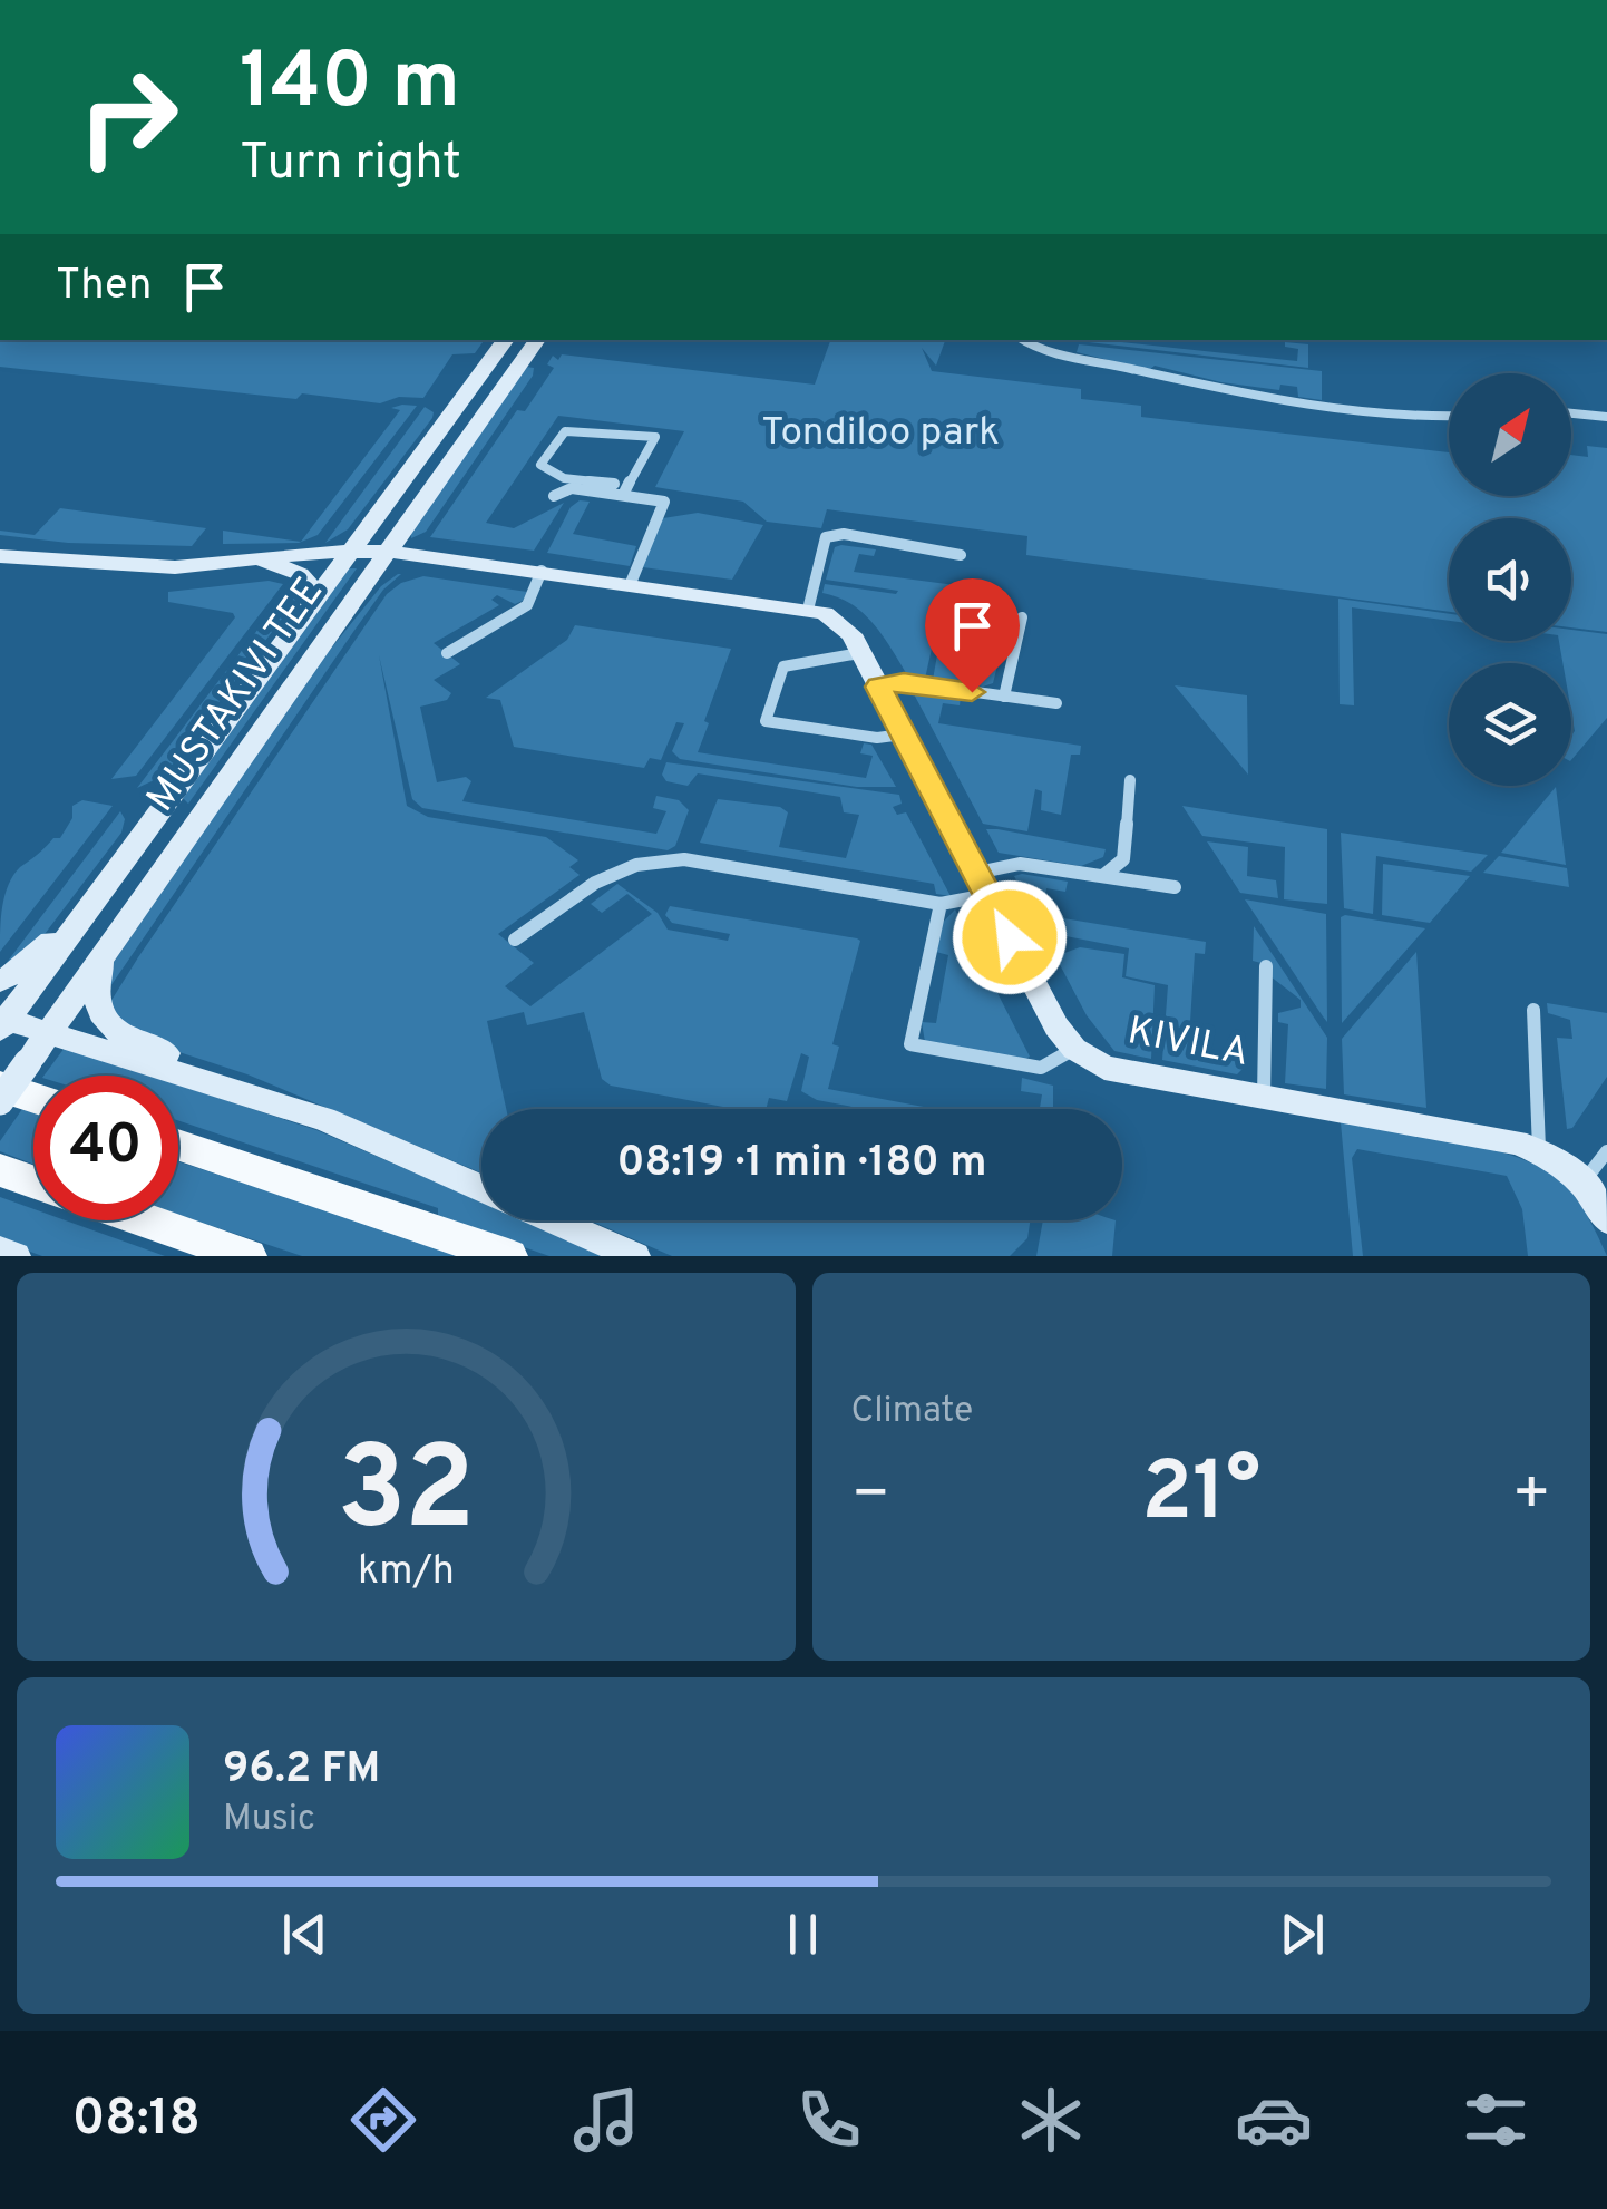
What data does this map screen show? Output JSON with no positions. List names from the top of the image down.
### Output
{
  "streets": {
    "main road": ["MUSTAKIVI TEE", "KIVILA"]
  },
  "crossings": [
    ["MUSTAKIVI TEE", "KIVILA"]
  ],
  "parks": ["Tondiloo park"],
  "north": "top right",
  "page": {
    "turn": ["140 m", "Turn right"],
    "then": "Then",
    "limit": "40",
    "trip": "08:19 · 1 min · 180 m",
    "tile": "Climate",
    "heat": ["−", "21°", "+"],
    "song": ["96.2 FM", "Music"],
    "tabs": "08:18",
    "gauge": ["32", "km/h"]
  }
}
